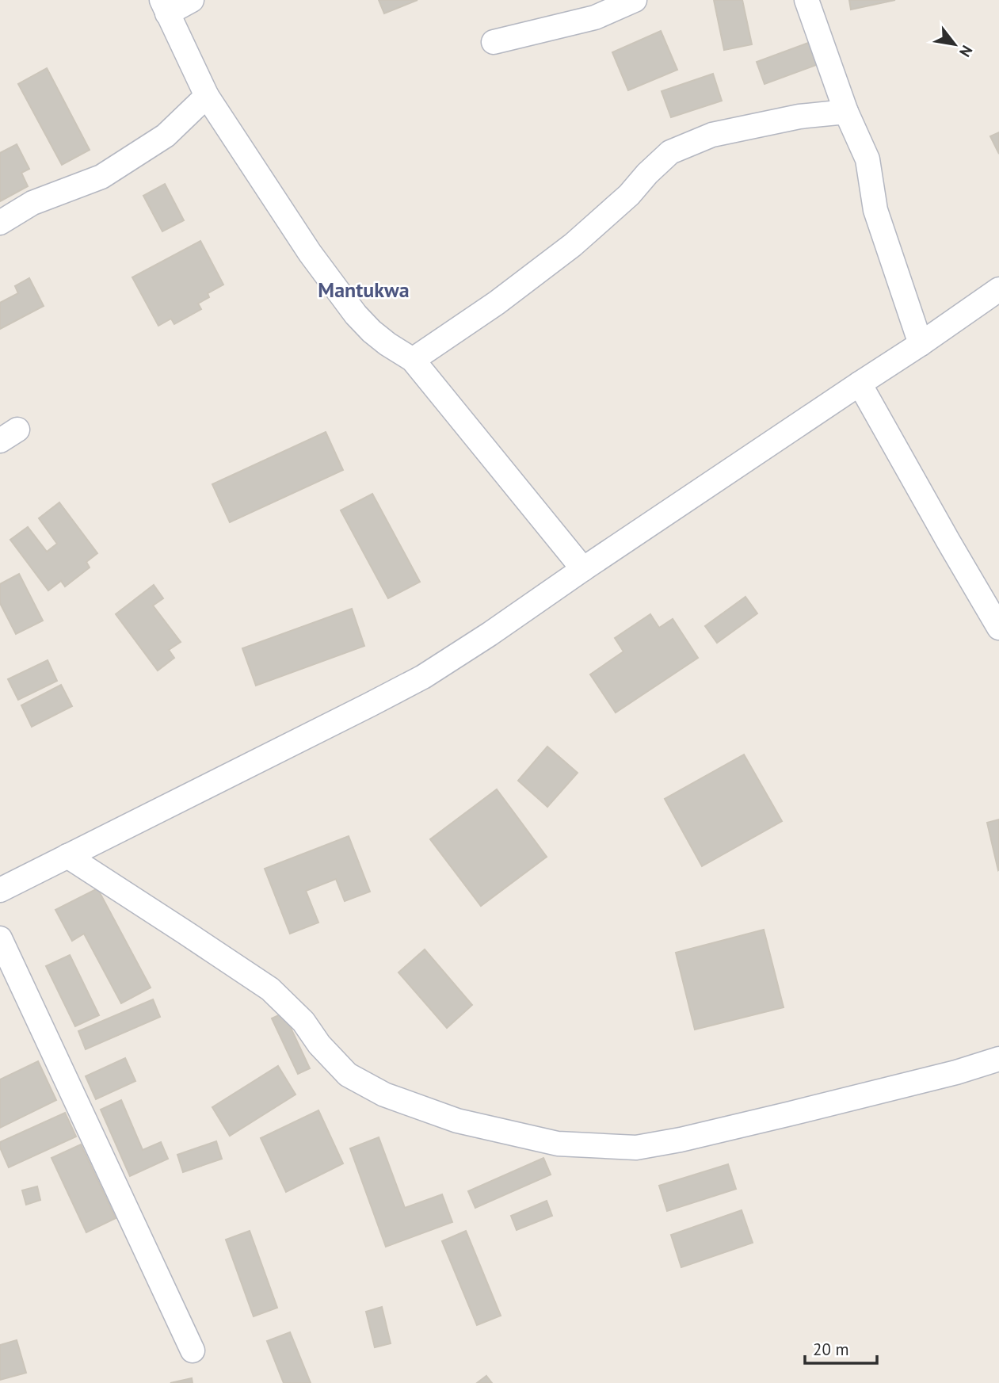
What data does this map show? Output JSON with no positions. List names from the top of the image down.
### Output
{
  "districts": ["Mantukwa"],
  "scale_bar": "20 m",
  "north": "bottom right"
}
